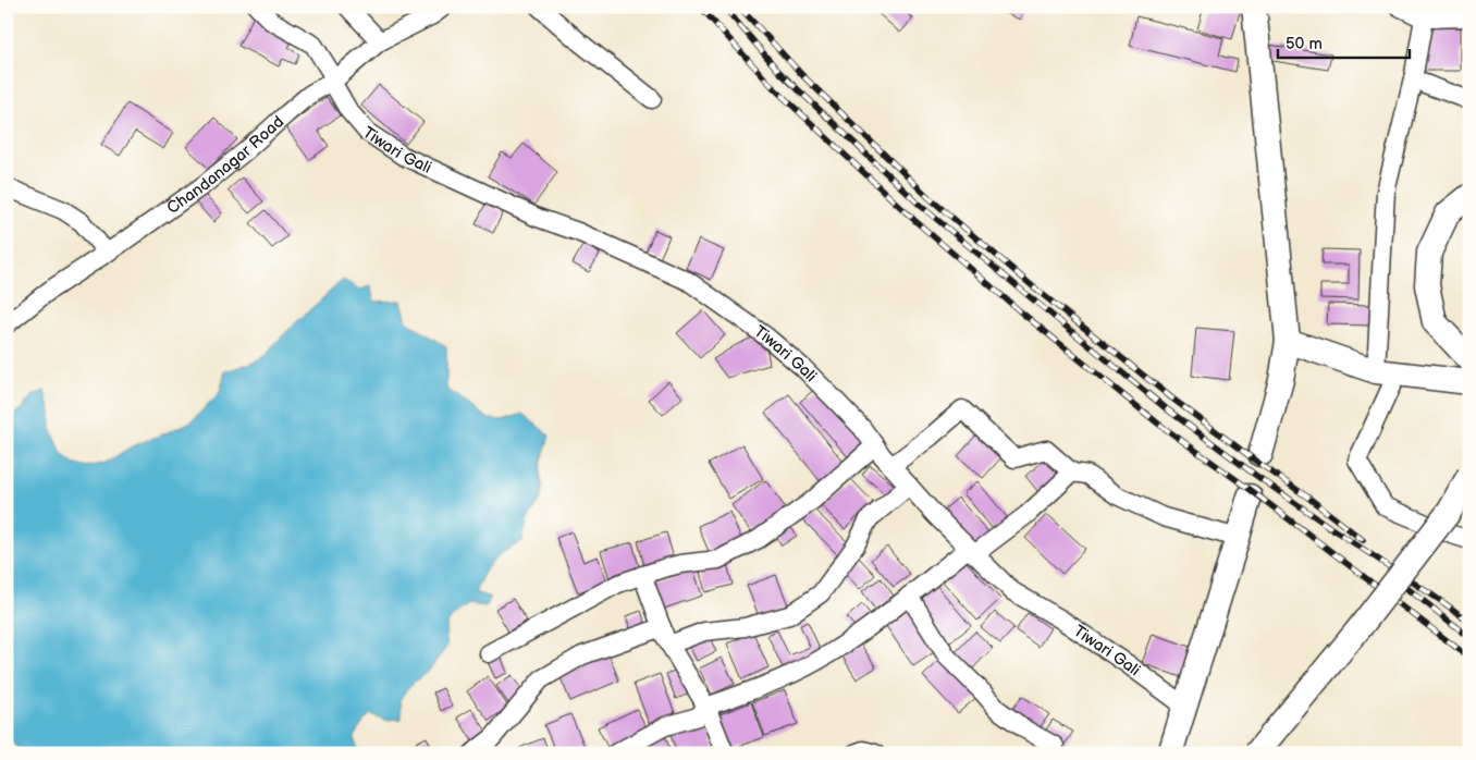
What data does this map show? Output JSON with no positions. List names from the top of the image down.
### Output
{
  "streets": {
    "street": ["Tiwari Gali", "Chandanagar Road"]
  },
  "crossings": [
    ["Tiwari Gali", "Chandanagar Road"]
  ],
  "scale_bar": "50 m"
}
